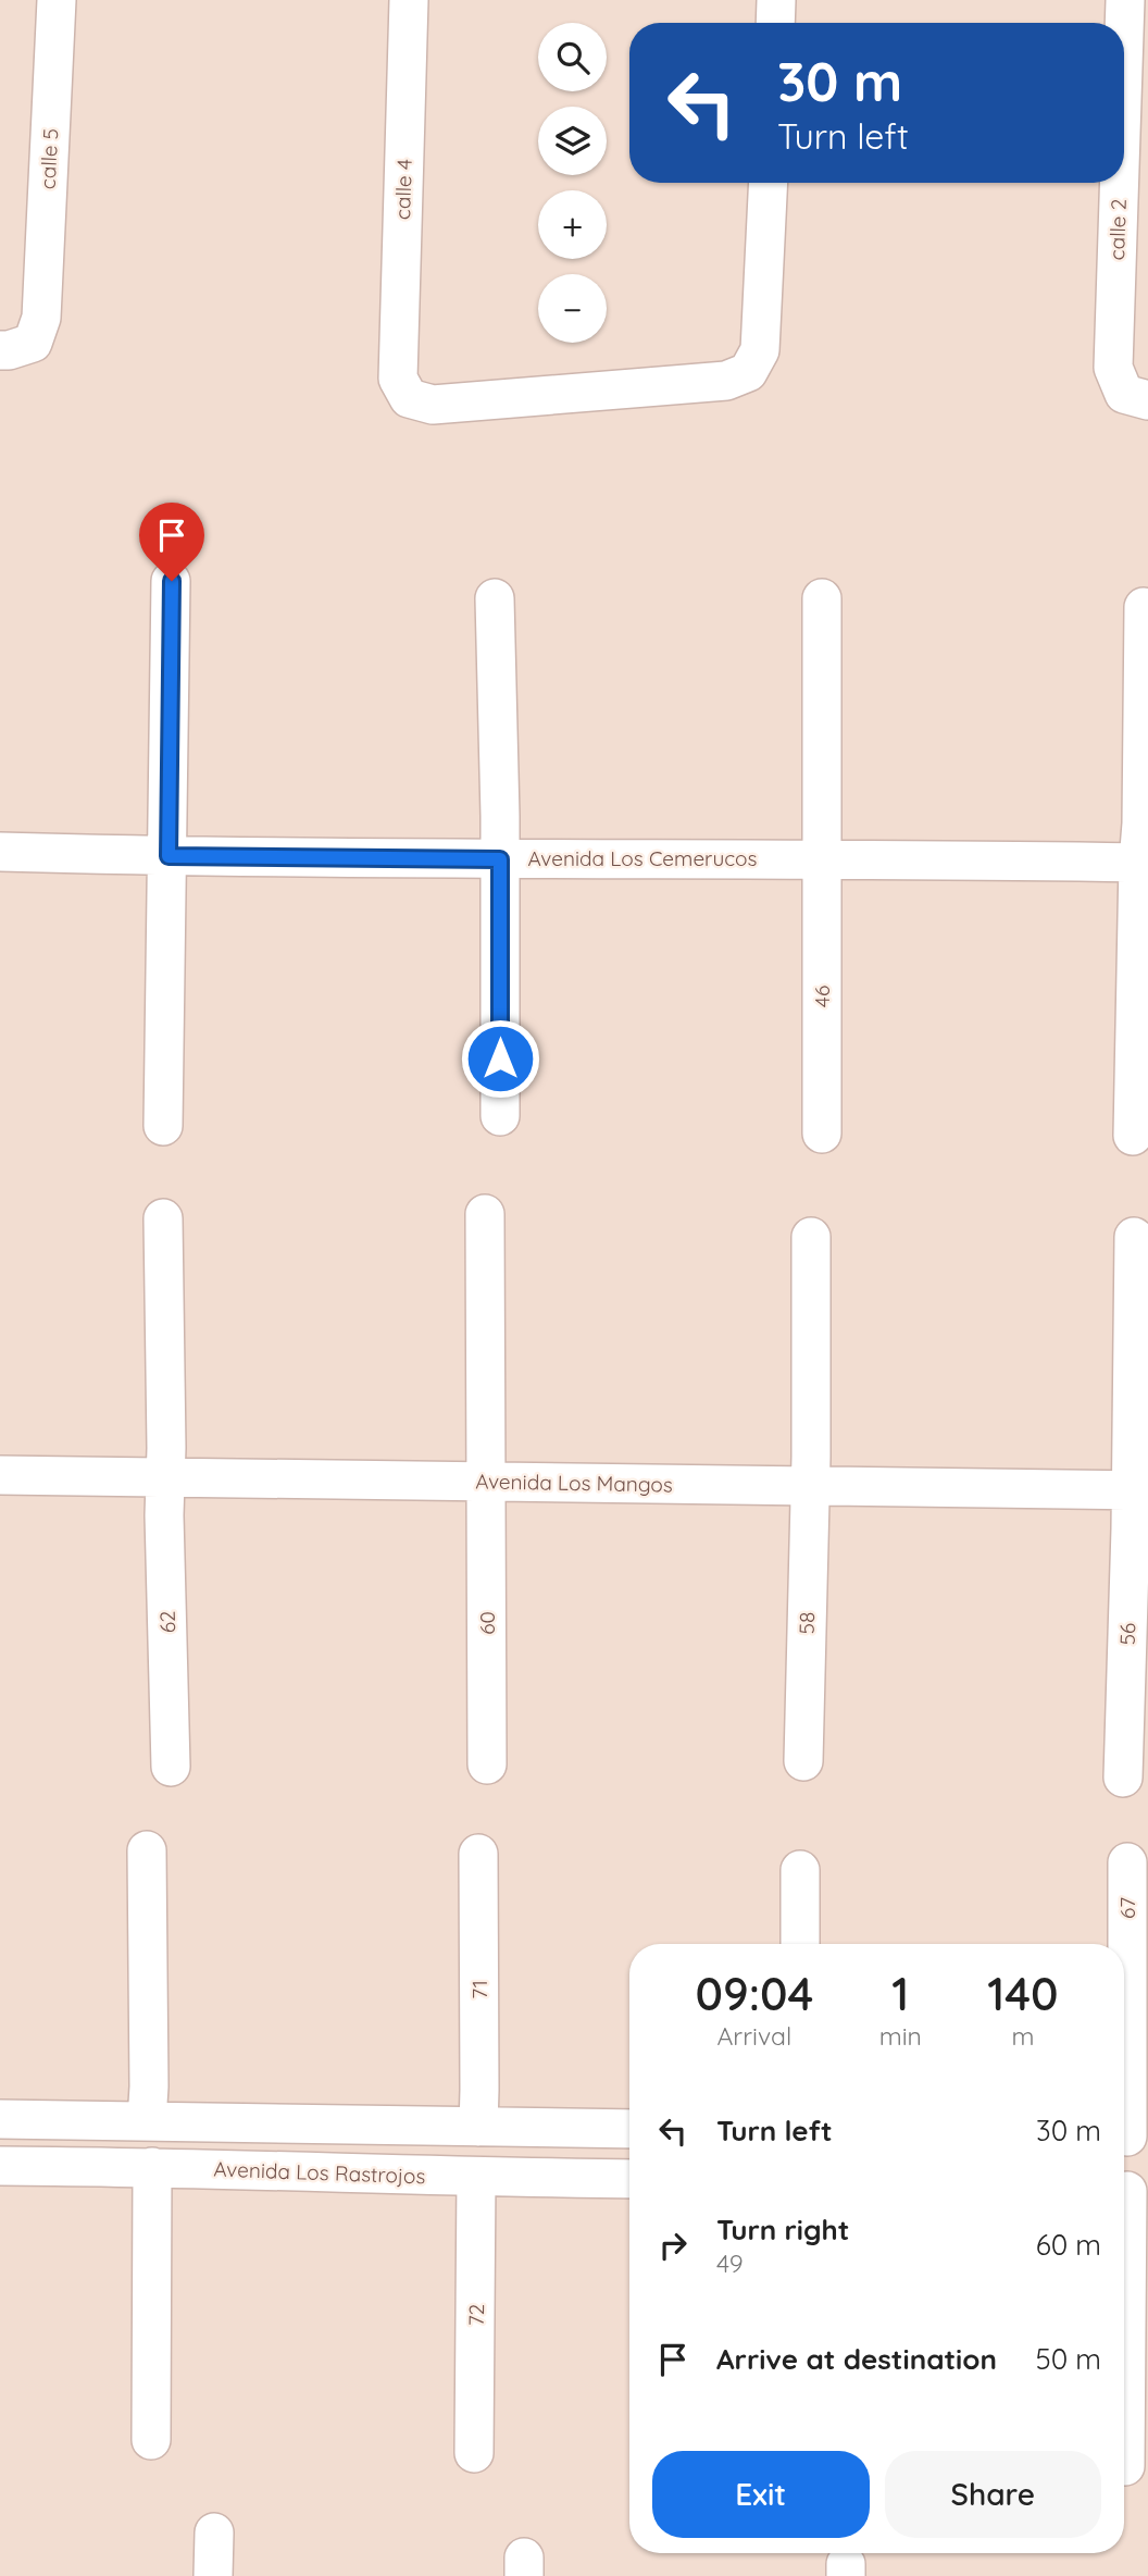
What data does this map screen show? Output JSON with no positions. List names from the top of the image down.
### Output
{
  "streets": {
    "street": [
      "calle 5",
      "calle 4",
      "calle 2",
      "Avenida Los Cemerucos",
      "46",
      "Avenida Los Mangos",
      "62",
      "60",
      "58",
      "56",
      "67",
      "71",
      "Avenida Los Rastrojos",
      "72"
    ]
  },
  "crossings": [
    ["Avenida Los Cemerucos", "46"],
    ["Avenida Los Mangos", "62"],
    ["Avenida Los Mangos", "60"],
    ["Avenida Los Mangos", "58"],
    ["Avenida Los Mangos", "56"],
    ["Avenida Los Rastrojos", "72"]
  ],
  "page": {
    "map_buttons": ["+", "−"],
    "turn": ["30 m", "Turn left"],
    "eta": [
      "09:04",
      "Arrival",
      "1",
      "min",
      "140",
      "m"
    ],
    "list": [
      {
        "name": "Turn left",
        "value": "30 m"
      },
      {
        "name": "Turn right",
        "note": "49",
        "value": "60 m"
      },
      {
        "name": "Arrive at destination",
        "value": "50 m"
      }
    ],
    "buttons": ["Exit", "Share"]
  }
}
